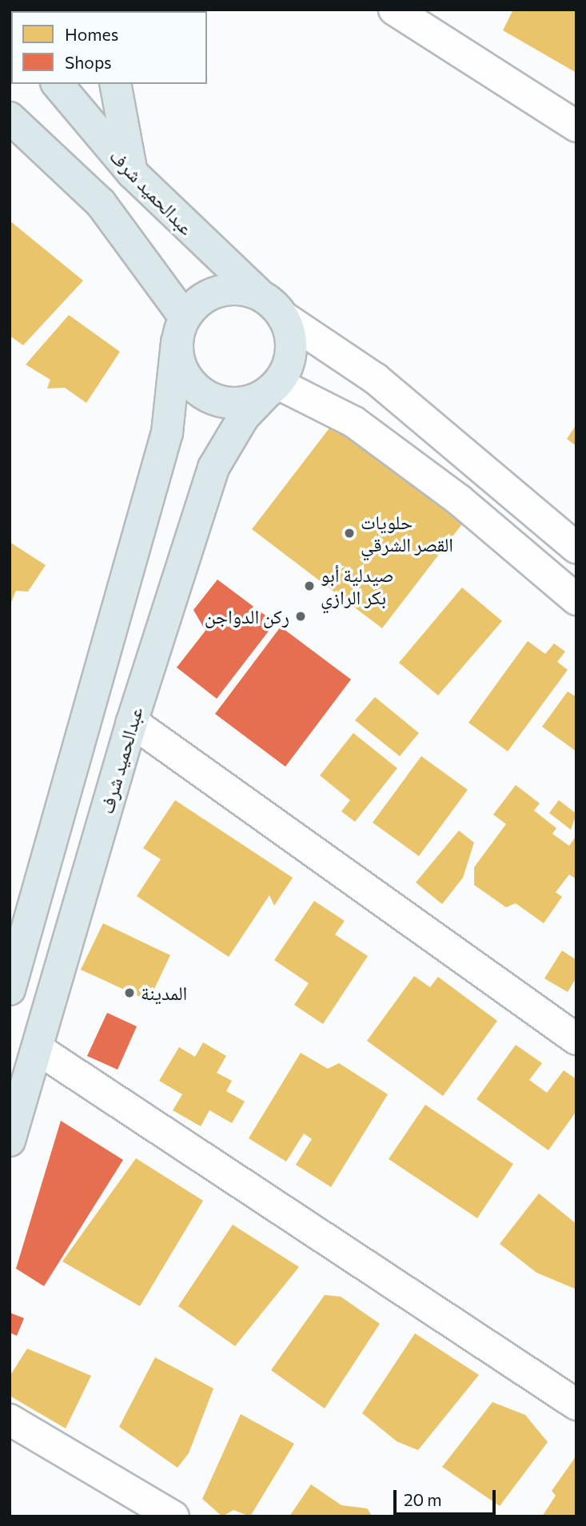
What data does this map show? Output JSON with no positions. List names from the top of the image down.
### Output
{
  "streets": {
    "main road": ["عبدالحميد شرف"]
  },
  "places": [
    "حلويات القصر الشرقي",
    "صيدلية أبو بكر الرازي",
    "ركن الدواجن",
    "المدينة"
  ],
  "legend": ["Homes", "Shops"],
  "scale_bar": "20 m"
}
